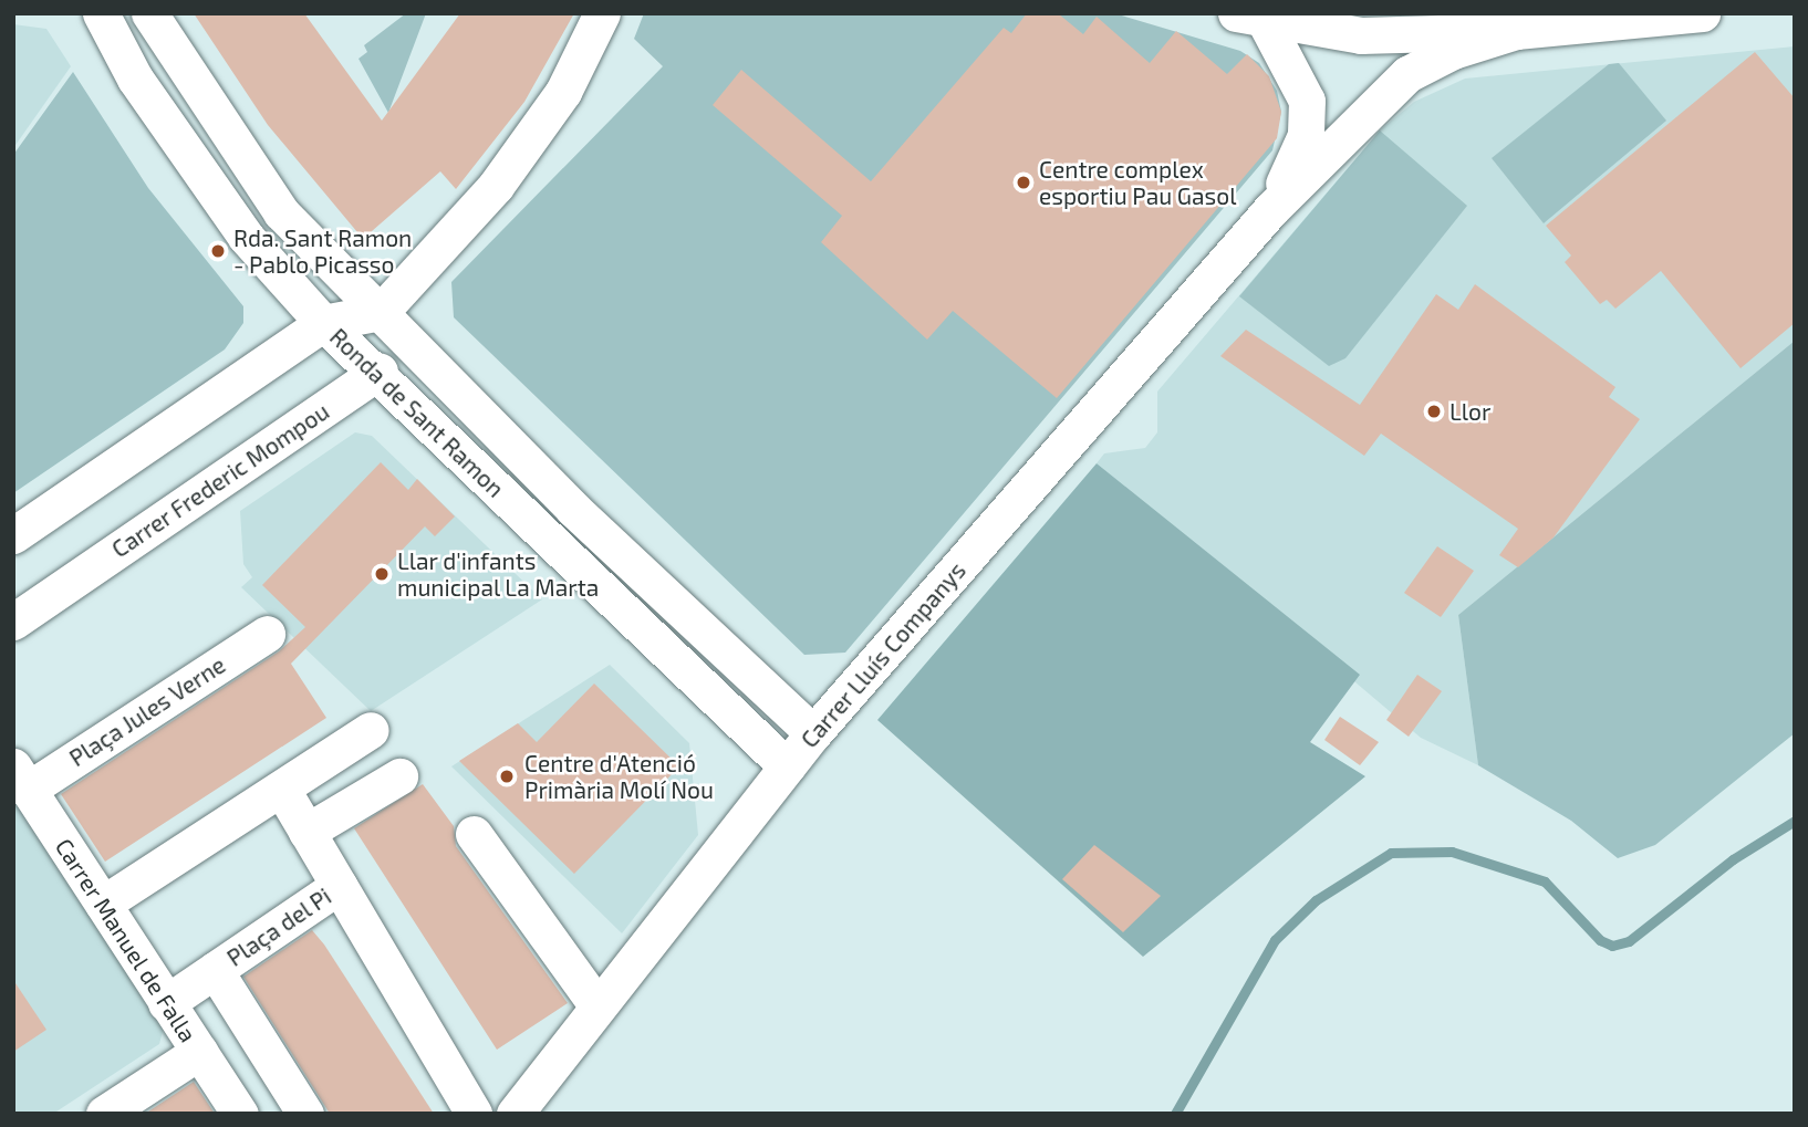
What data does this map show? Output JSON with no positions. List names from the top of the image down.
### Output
{
  "streets": {
    "street": [
      "Ronda de Sant Ramon",
      "Carrer Frederic Mompou",
      "Carrer Lluís Companys",
      "Plaça Jules Verne",
      "Plaça del Pi",
      "Carrer Manuel de Falla"
    ]
  },
  "crossings": [
    ["Ronda de Sant Ramon", "Carrer Frederic Mompou"],
    ["Ronda de Sant Ramon", "Carrer Lluís Companys"],
    ["Plaça Jules Verne", "Carrer Manuel de Falla"],
    ["Plaça del Pi", "Carrer Manuel de Falla"]
  ],
  "places": [
    "Centre complex esportiu Pau Gasol",
    "Rda. Sant Ramon - Pablo Picasso",
    "Llor",
    "Llar d'infants municipal La Marta",
    "Centre d'Atenció Primària Molí Nou"
  ]
}
